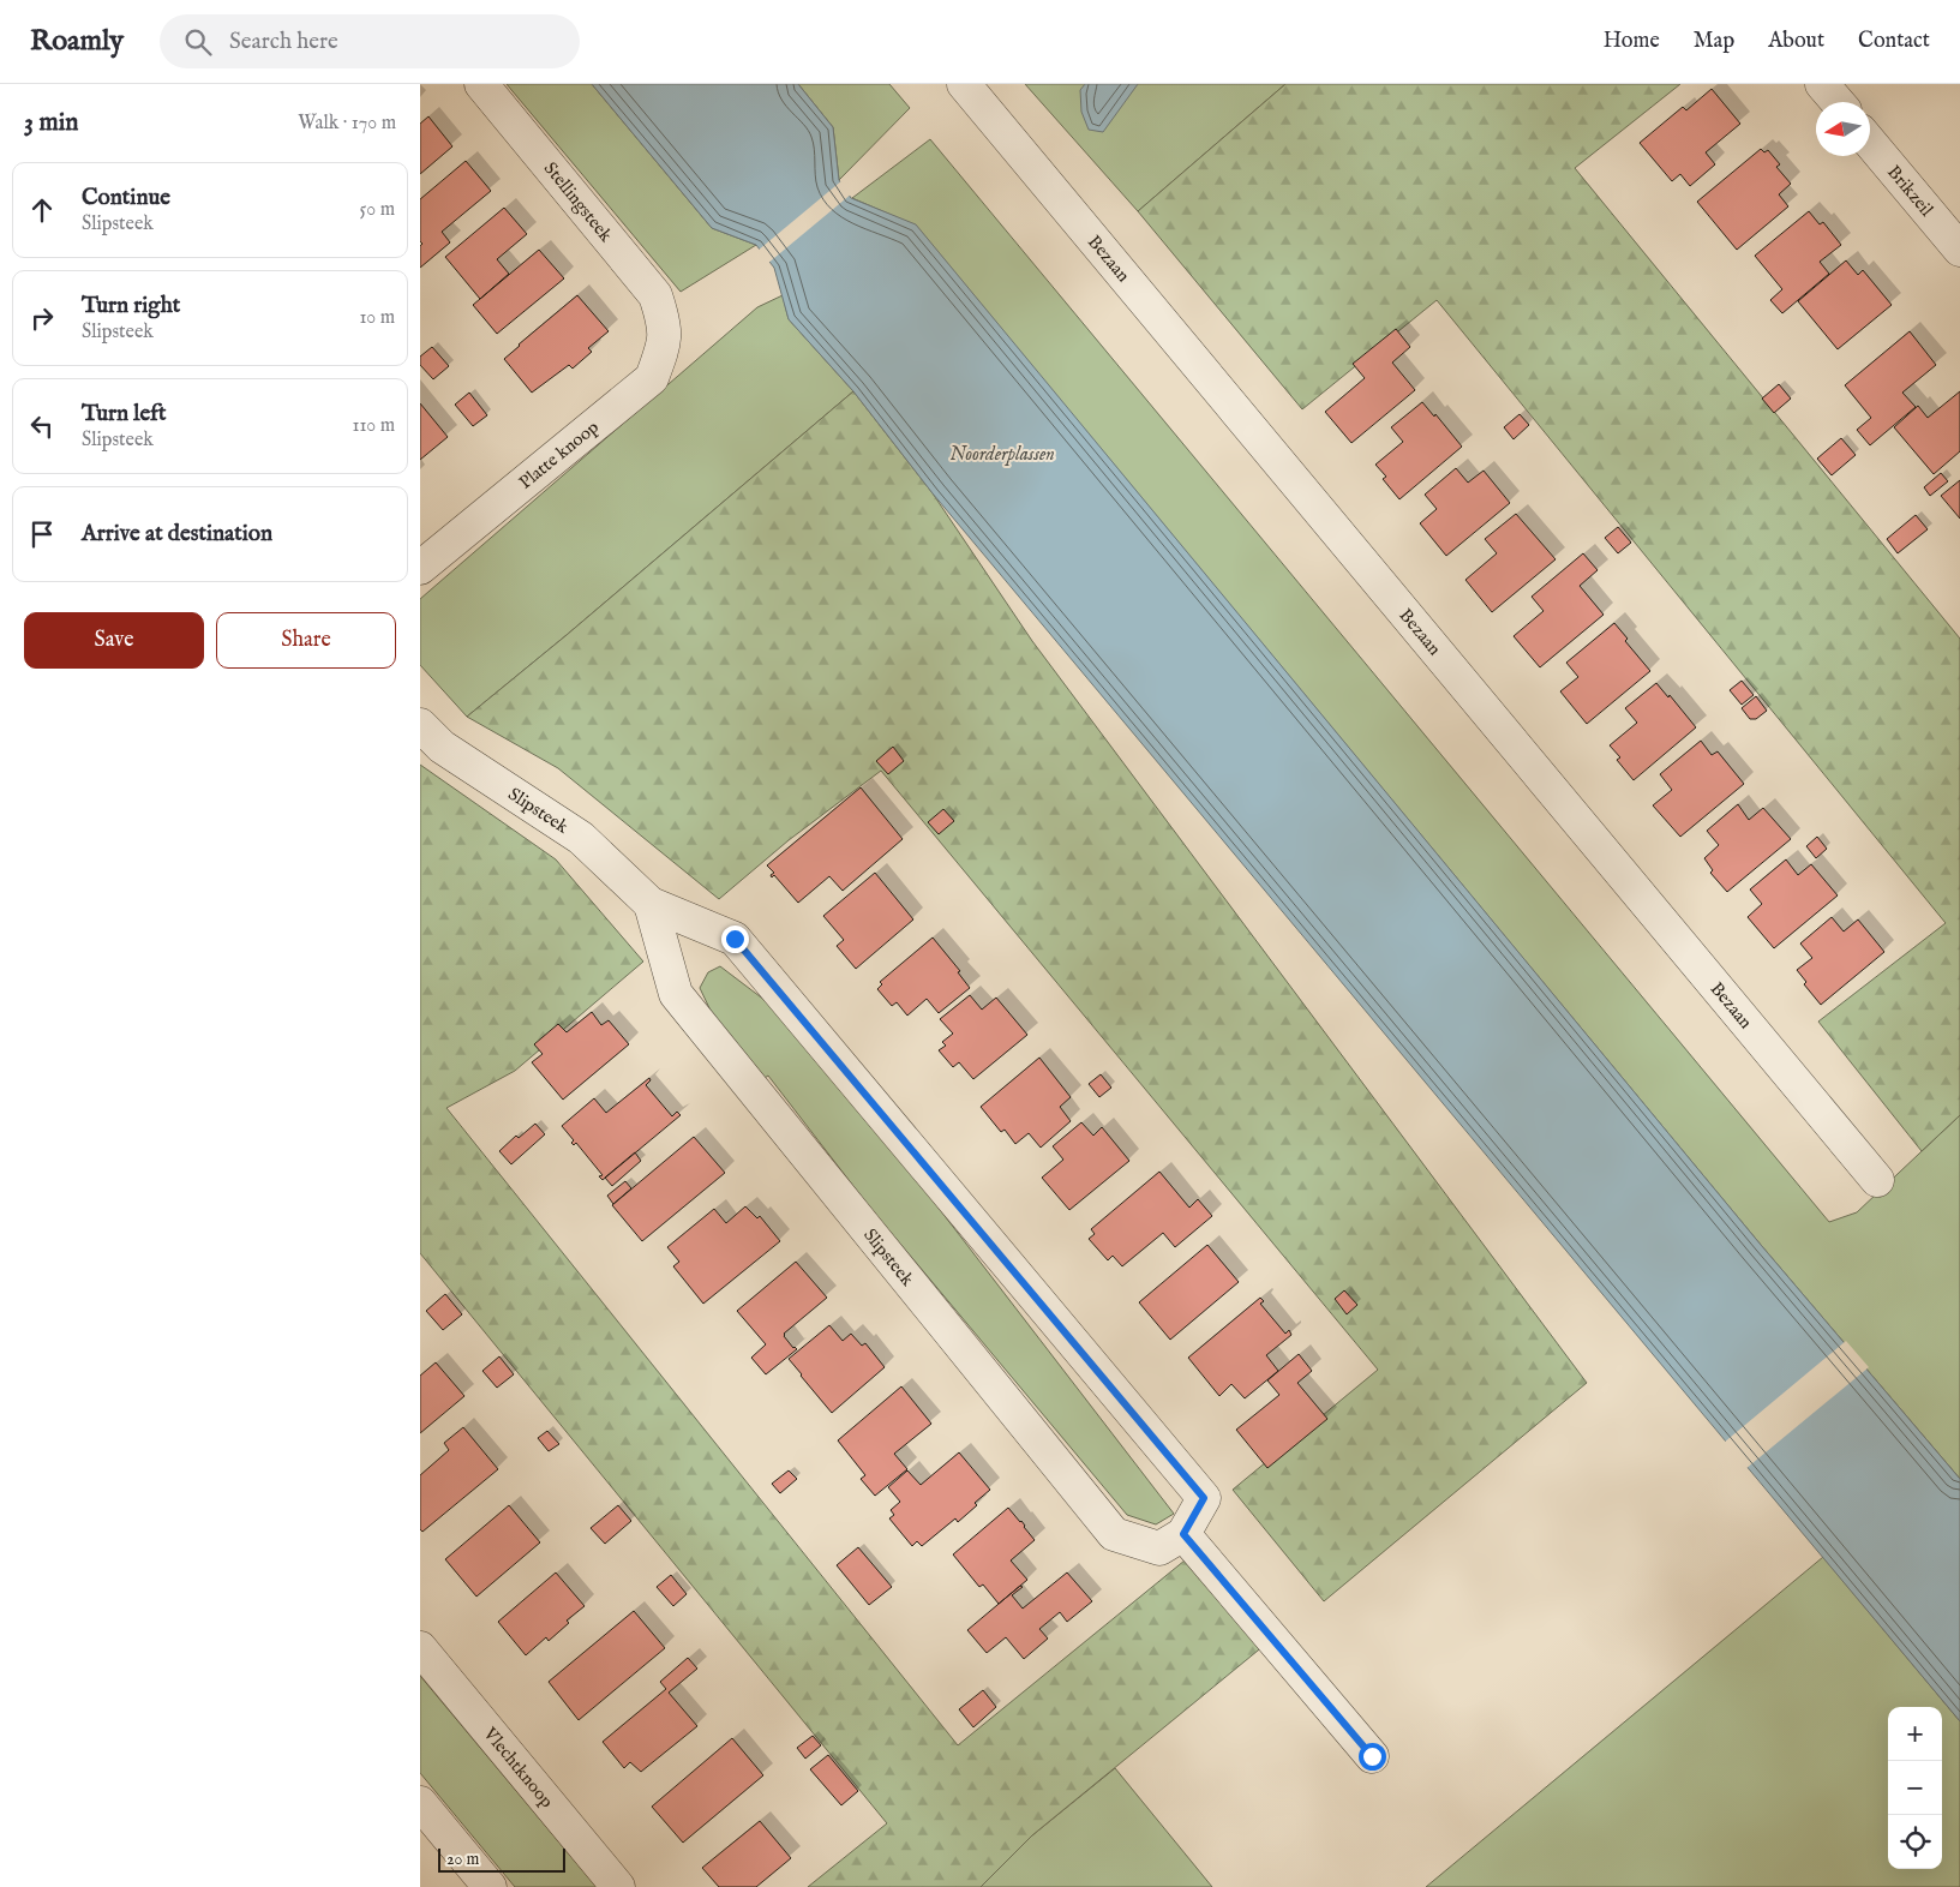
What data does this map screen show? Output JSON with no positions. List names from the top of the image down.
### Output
{
  "streets": {
    "street": [
      "Brikzeil",
      "Stellingsteek",
      "Bezaan",
      "Platte knoop",
      "Slipsteek",
      "Vlechtknoop"
    ]
  },
  "crossings": [
    ["Stellingsteek", "Platte knoop"]
  ],
  "water": ["Noorderplassen"],
  "scale_bar": "20 m",
  "north": "left",
  "page": {
    "header": "Roamly",
    "search": "Search here",
    "nav": [
      "Home",
      "Map",
      "About",
      "Contact"
    ],
    "heading": ["3 min", "Walk · 170 m"],
    "list": [
      ["Continue", "Slipsteek", "50 m"],
      ["Turn right", "Slipsteek", "10 m"],
      ["Turn left", "Slipsteek", "110 m"],
      "Arrive at destination"
    ],
    "buttons": ["Save", "Share"],
    "map_buttons": ["+", "−"],
    "scale": "20 m"
  }
}
